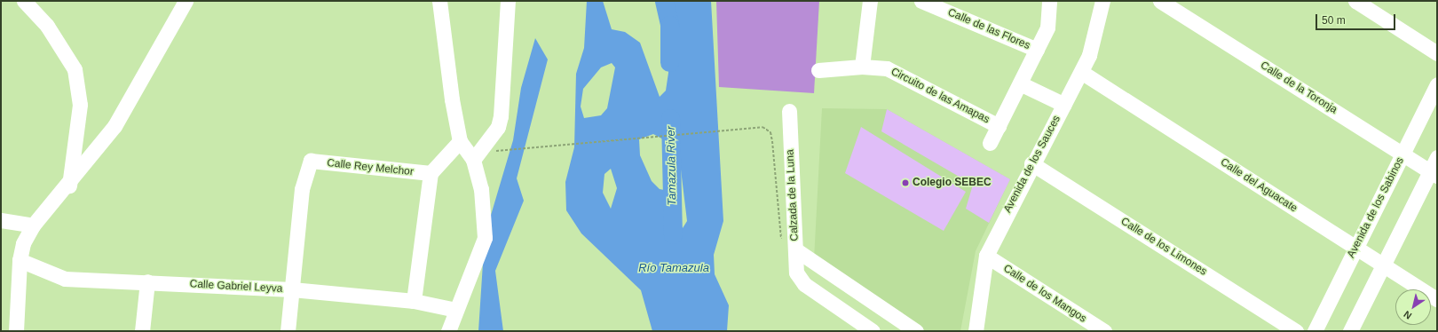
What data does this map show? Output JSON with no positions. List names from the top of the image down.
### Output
{
  "streets": {
    "street": [
      "Calle de las Flores",
      "Calle de la Toronja",
      "Circuito de las Amapas",
      "Avenida de los Sauces",
      "Calle Rey Melchor",
      "Calle del Aguacate",
      "Calzada de la Luna",
      "Avenida de los Sabinos",
      "Calle de los Limones",
      "Calle Gabriel Leyva",
      "Calle de los Mangos"
    ]
  },
  "crossings": [
    ["Calle de las Flores", "Circuito de las Amapas"],
    ["Calle de la Toronja", "Avenida de los Sabinos"],
    ["Avenida de los Sauces", "Calle del Aguacate"],
    ["Avenida de los Sauces", "Calle de los Limones"],
    ["Avenida de los Sauces", "Calle de los Mangos"],
    ["Calle Rey Melchor", "Calle Gabriel Leyva"],
    ["Calle del Aguacate", "Avenida de los Sabinos"]
  ],
  "water": ["Tamazula River", "Río Tamazula"],
  "places": ["Colegio SEBEC"],
  "scale_bar": "50 m",
  "north": "bottom left"
}
